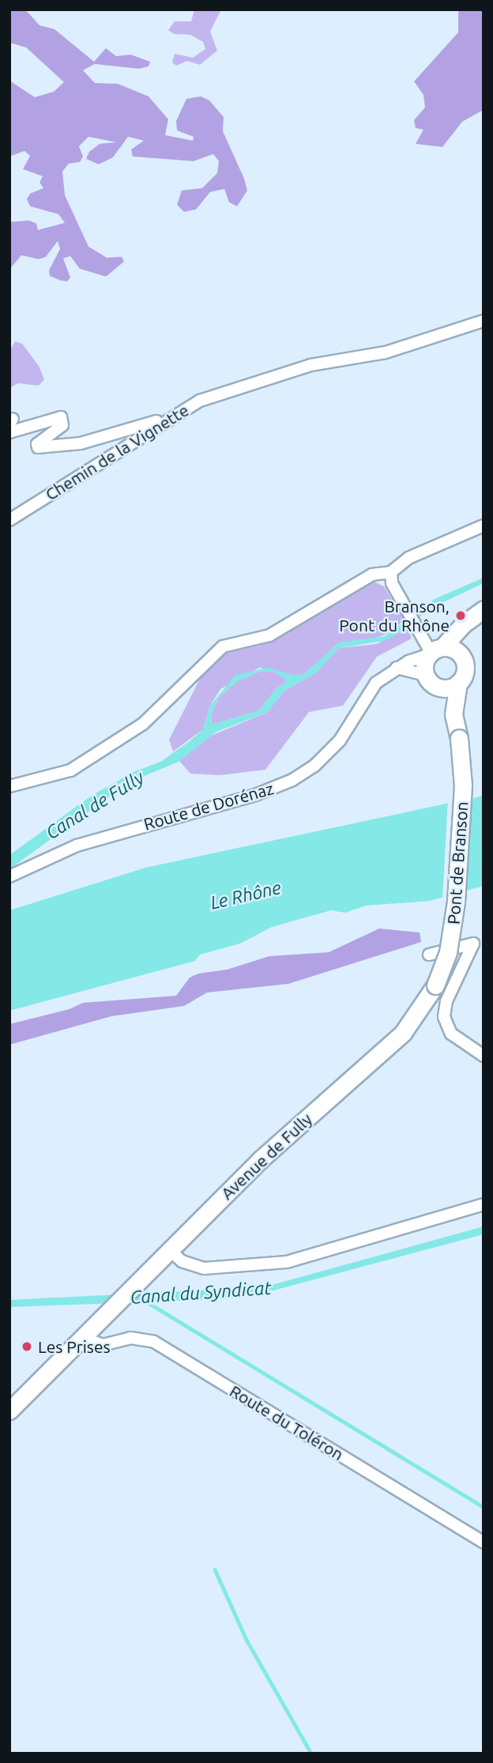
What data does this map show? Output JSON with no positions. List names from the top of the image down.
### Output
{
  "streets": {
    "main road": ["Pont de Branson", "Avenue de Fully"],
    "street": ["Chemin de la Vignette", "Route de Dorénaz", "Route du Toléron"]
  },
  "crossings": [
    ["Pont de Branson", "Avenue de Fully"],
    ["Avenue de Fully", "Route du Toléron"]
  ],
  "water": ["Canal de Fully", "Le Rhône", "Canal du Syndicat"],
  "places": ["Branson, Pont du Rhône", "Les Prises"]
}
